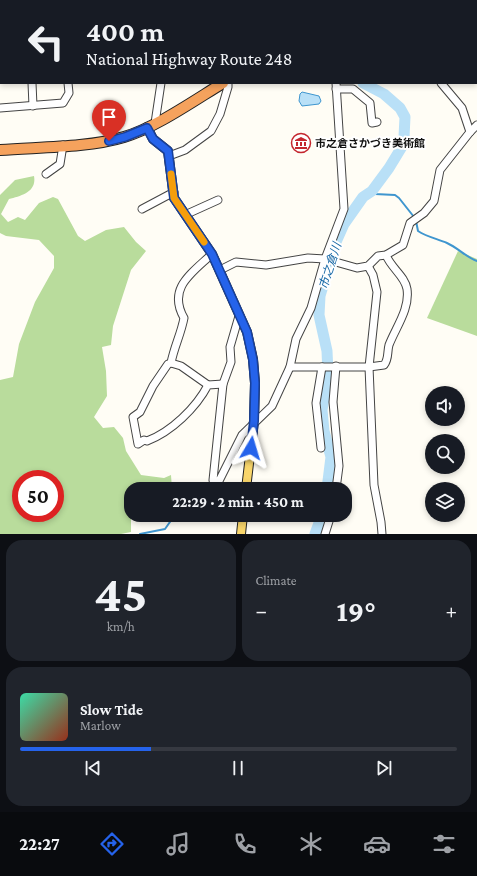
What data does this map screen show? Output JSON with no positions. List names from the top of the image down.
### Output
{
  "water": ["市之倉川"],
  "places": {
    "museum": ["市之倉さかづき美術館"]
  },
  "page": {
    "turn": ["400 m", "National Highway Route 248"],
    "limit": "50",
    "trip": "22:29 · 2 min · 450 m",
    "tile": [
      ["45", "km/h"],
      "Climate"
    ],
    "heat": ["−", "19°", "+"],
    "song": ["Slow Tide", "Marlow"],
    "tabs": "22:27"
  }
}
